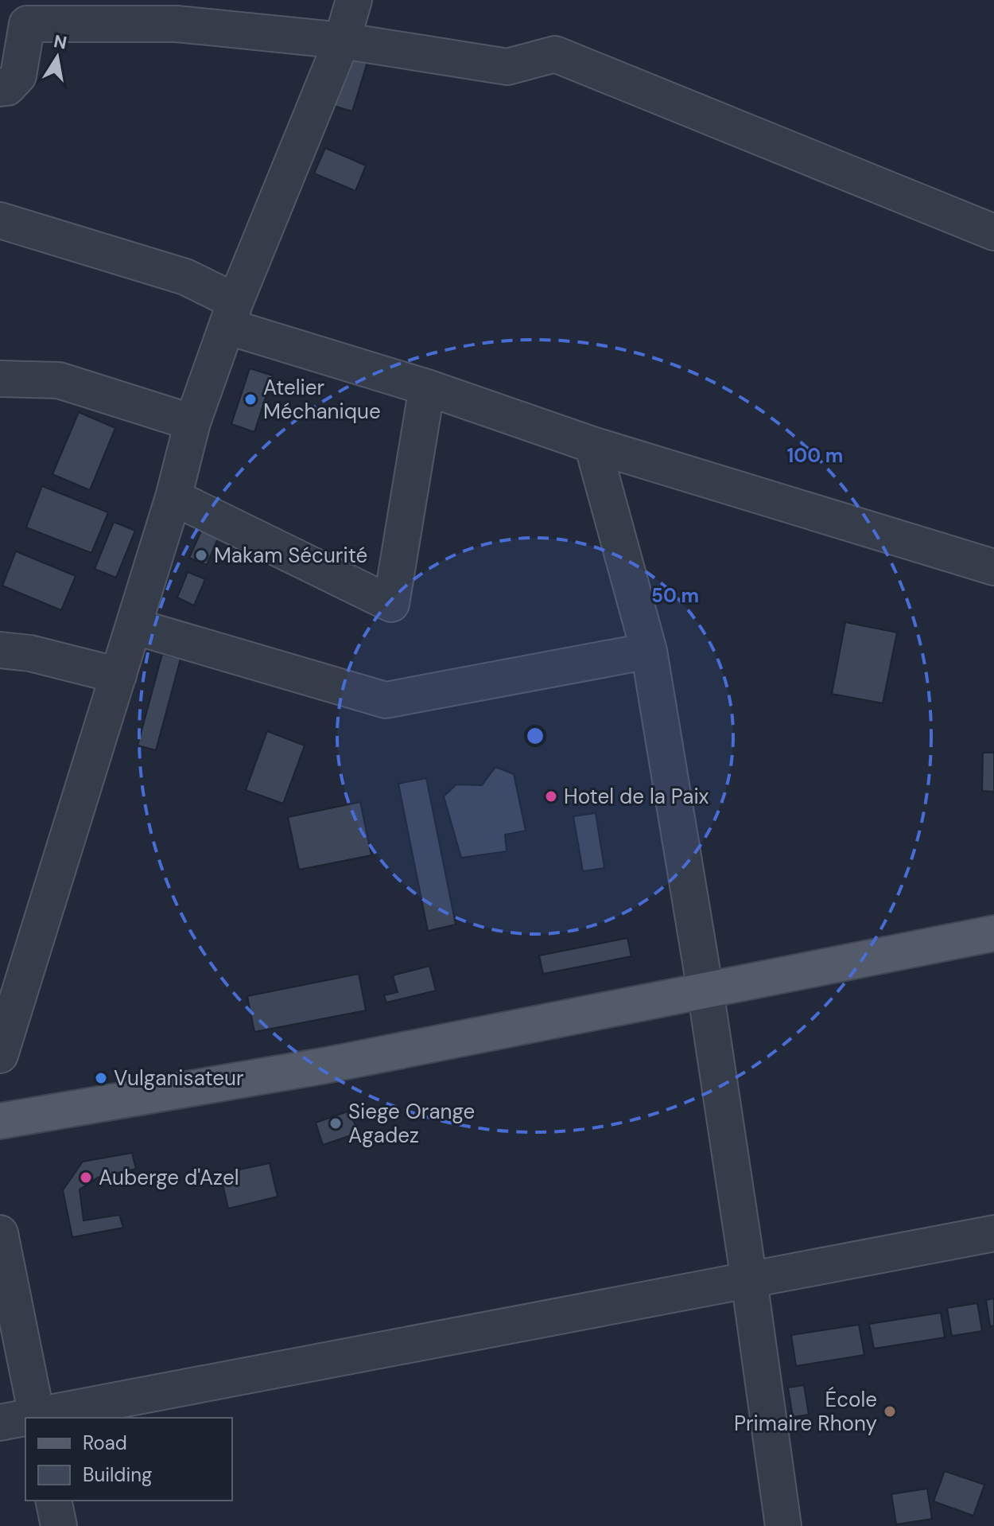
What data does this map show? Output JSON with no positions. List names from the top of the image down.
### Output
{
  "places": [
    "Atelier Méchanique",
    "Makam Sécurité",
    "Hotel de la Paix",
    "Vulganisateur",
    "Siege Orange Agadez",
    "Auberge d'Azel",
    "École Primaire Rhony"
  ],
  "legend": ["Road", "Building"],
  "north": "top",
  "rings": ["100 m", "50 m"]
}
